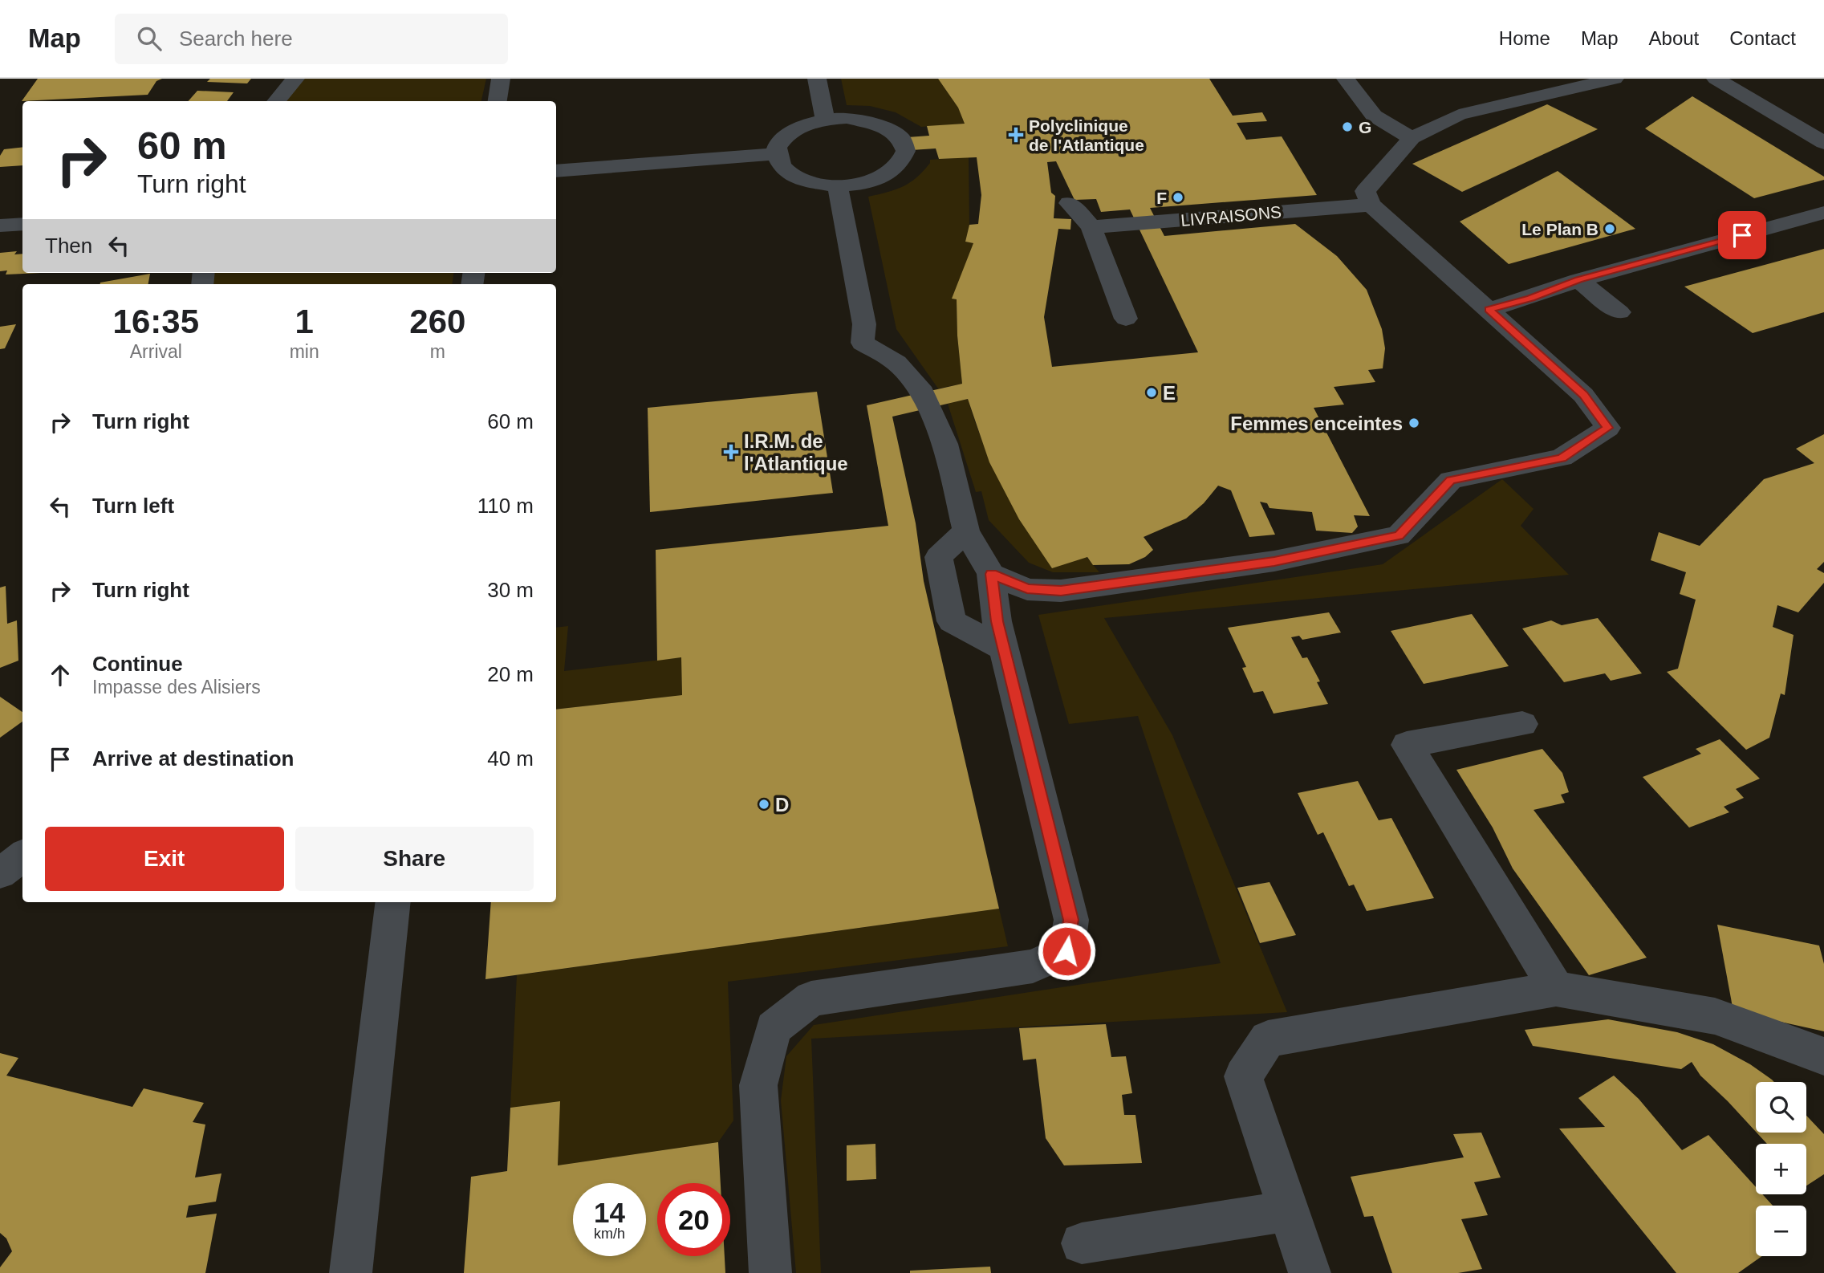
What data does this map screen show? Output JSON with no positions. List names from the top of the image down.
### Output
{
  "streets": {
    "street": ["LIVRAISONS"]
  },
  "places": {
    "other": [
      "G",
      "F",
      "Le Plan B",
      "E",
      "Femmes enceintes",
      "D"
    ],
    "health": ["Polyclinique de l'Atlantique", "I.R.M. de l'Atlantique"]
  },
  "page": {
    "header": "Map",
    "search": "Search here",
    "nav": [
      "Home",
      "Map",
      "About",
      "Contact"
    ],
    "turn": ["60 m", "Turn right"],
    "then": "Then",
    "eta": [
      "16:35",
      "Arrival",
      "1",
      "min",
      "260",
      "m"
    ],
    "list": [
      {
        "name": "Turn right",
        "value": "60 m"
      },
      {
        "name": "Turn left",
        "value": "110 m"
      },
      {
        "name": "Turn right",
        "value": "30 m"
      },
      {
        "name": "Continue",
        "note": "Impasse des Alisiers",
        "value": "20 m"
      },
      {
        "name": "Arrive at destination",
        "value": "40 m"
      }
    ],
    "buttons": ["Exit", "Share"],
    "map_buttons": ["+", "−"],
    "speed": "14 km/h",
    "limit": "20"
  }
}
